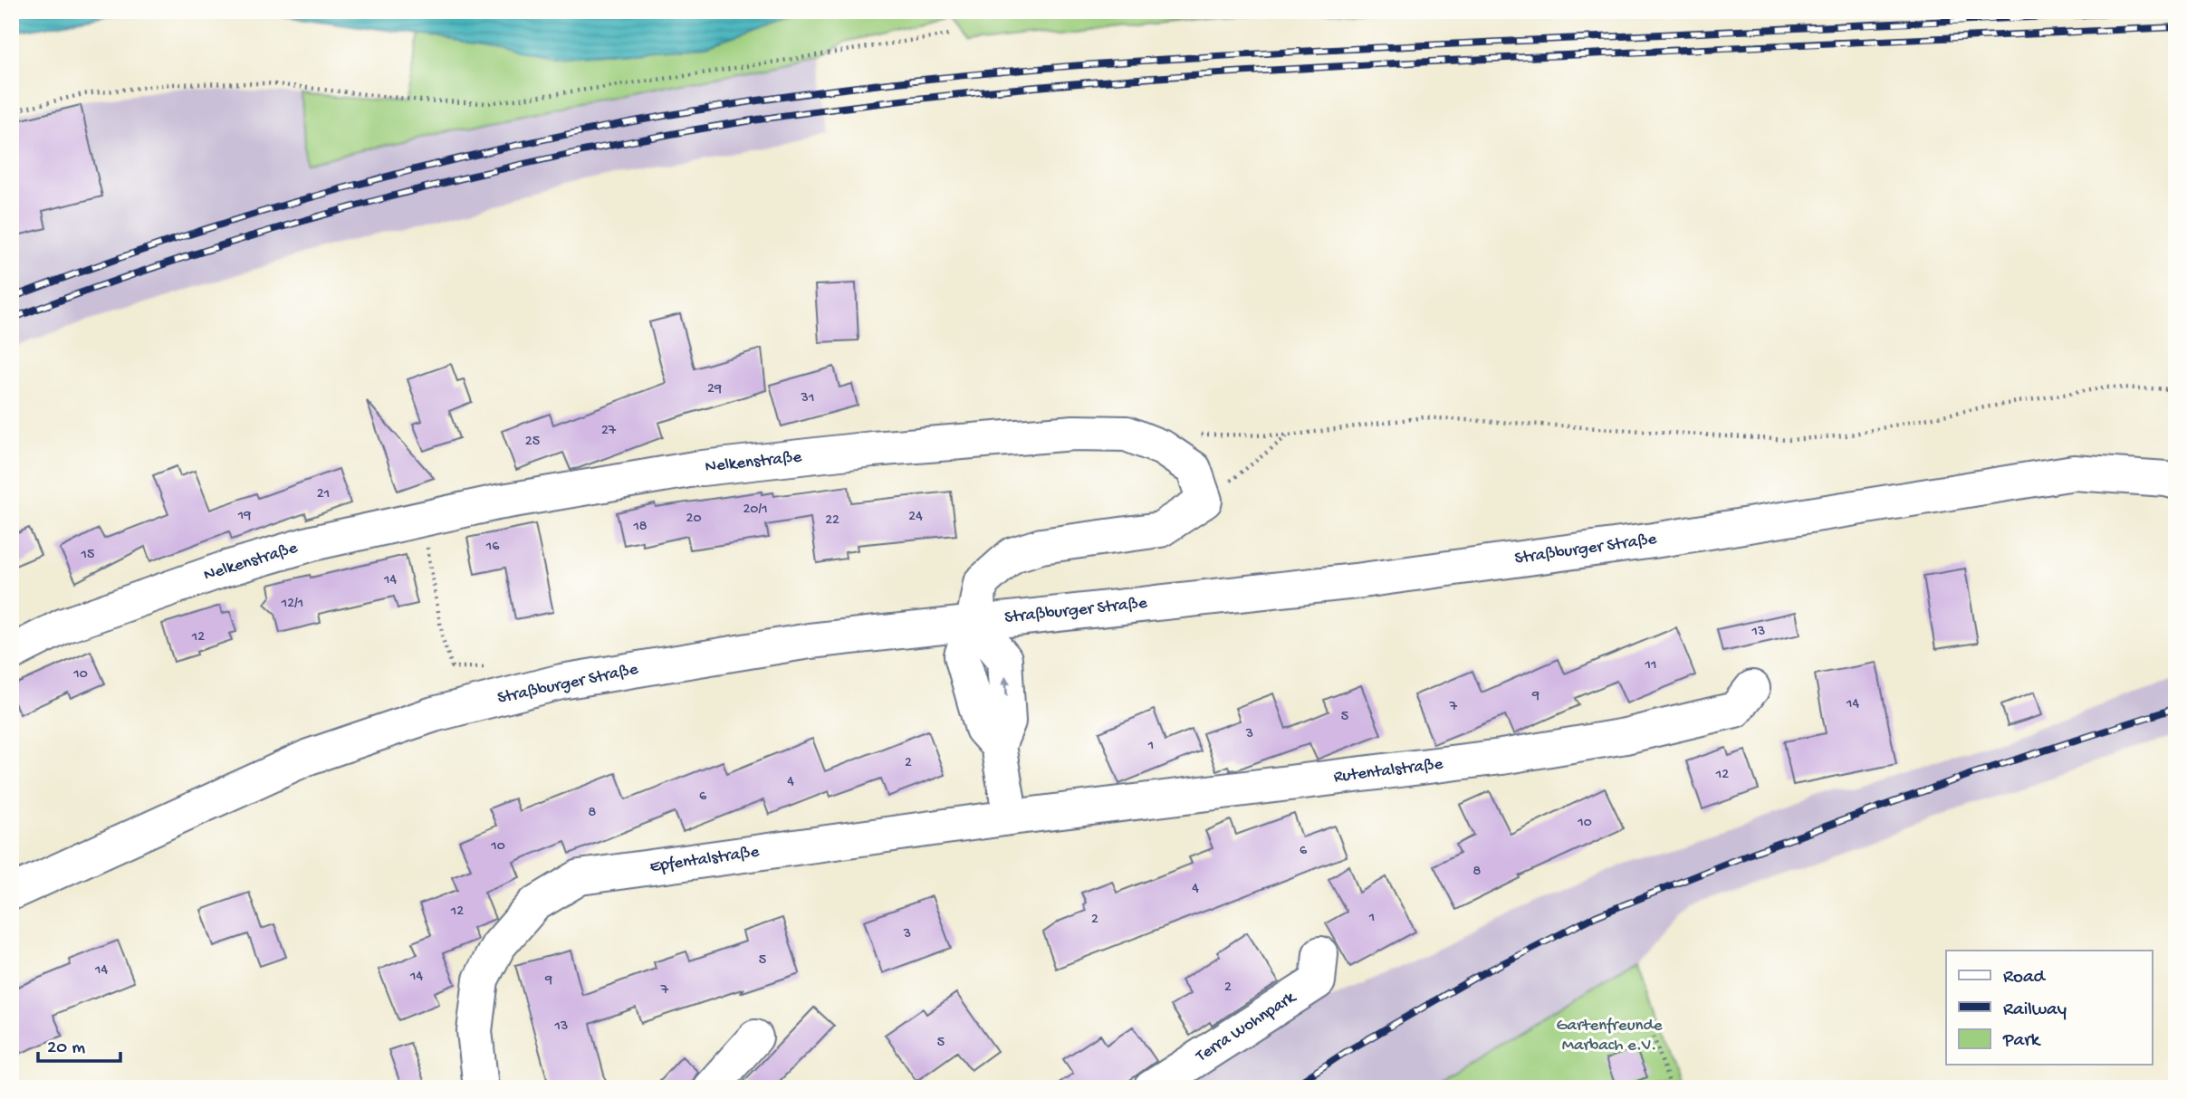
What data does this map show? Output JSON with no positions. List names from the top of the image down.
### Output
{
  "streets": {
    "street": [
      "Nelkenstraße",
      "Straßburger Straße",
      "Rutentalstraße",
      "Epfentalstraße",
      "Terra Wohnpark"
    ]
  },
  "crossings": [
    ["Rutentalstraße", "Epfentalstraße"]
  ],
  "parks": ["Gartenfreunde Marbach e.V."],
  "house_numbers": [
    "29",
    "31",
    "27",
    "25",
    "21",
    "20/1",
    "19",
    "24",
    "20",
    "22",
    "18",
    "16",
    "15",
    "14",
    "12/1",
    "13",
    "12",
    "11",
    "10",
    "9",
    "14",
    "7",
    "5",
    "3",
    "1",
    "2",
    "12",
    "4",
    "6",
    "8",
    "10",
    "10",
    "6",
    "8",
    "4",
    "12",
    "1",
    "2",
    "3",
    "5",
    "14",
    "14",
    "9",
    "2",
    "7",
    "13",
    "5"
  ],
  "legend": ["Road", "Railway", "Park"],
  "scale_bar": "20 m"
}
